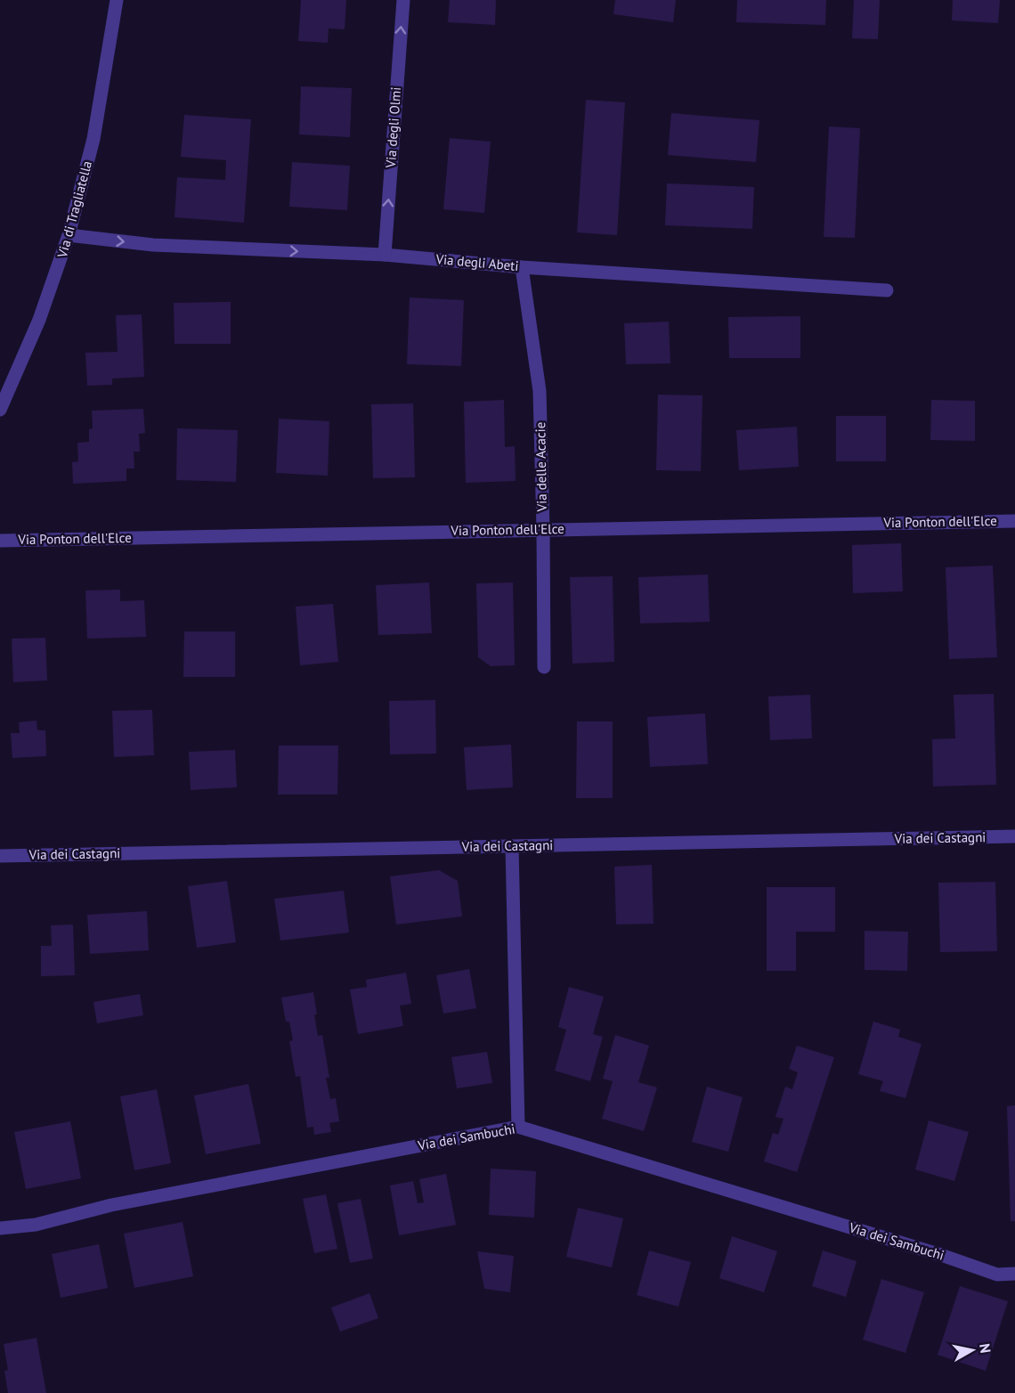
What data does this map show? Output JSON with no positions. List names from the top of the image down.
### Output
{
  "streets": {
    "street": [
      "Via degli Olmi",
      "Via di Tragliatella",
      "Via degli Abeti",
      "Via delle Acacie",
      "Via Ponton dell'Elce",
      "Via dei Castagni",
      "Via dei Sambuchi"
    ]
  },
  "crossings": [
    ["Via degli Olmi", "Via degli Abeti"],
    ["Via di Tragliatella", "Via degli Abeti"],
    ["Via degli Abeti", "Via delle Acacie"],
    ["Via delle Acacie", "Via Ponton dell'Elce"]
  ],
  "one_way": ["Via degli Olmi", "Via degli Abeti"],
  "north": "right"
}
